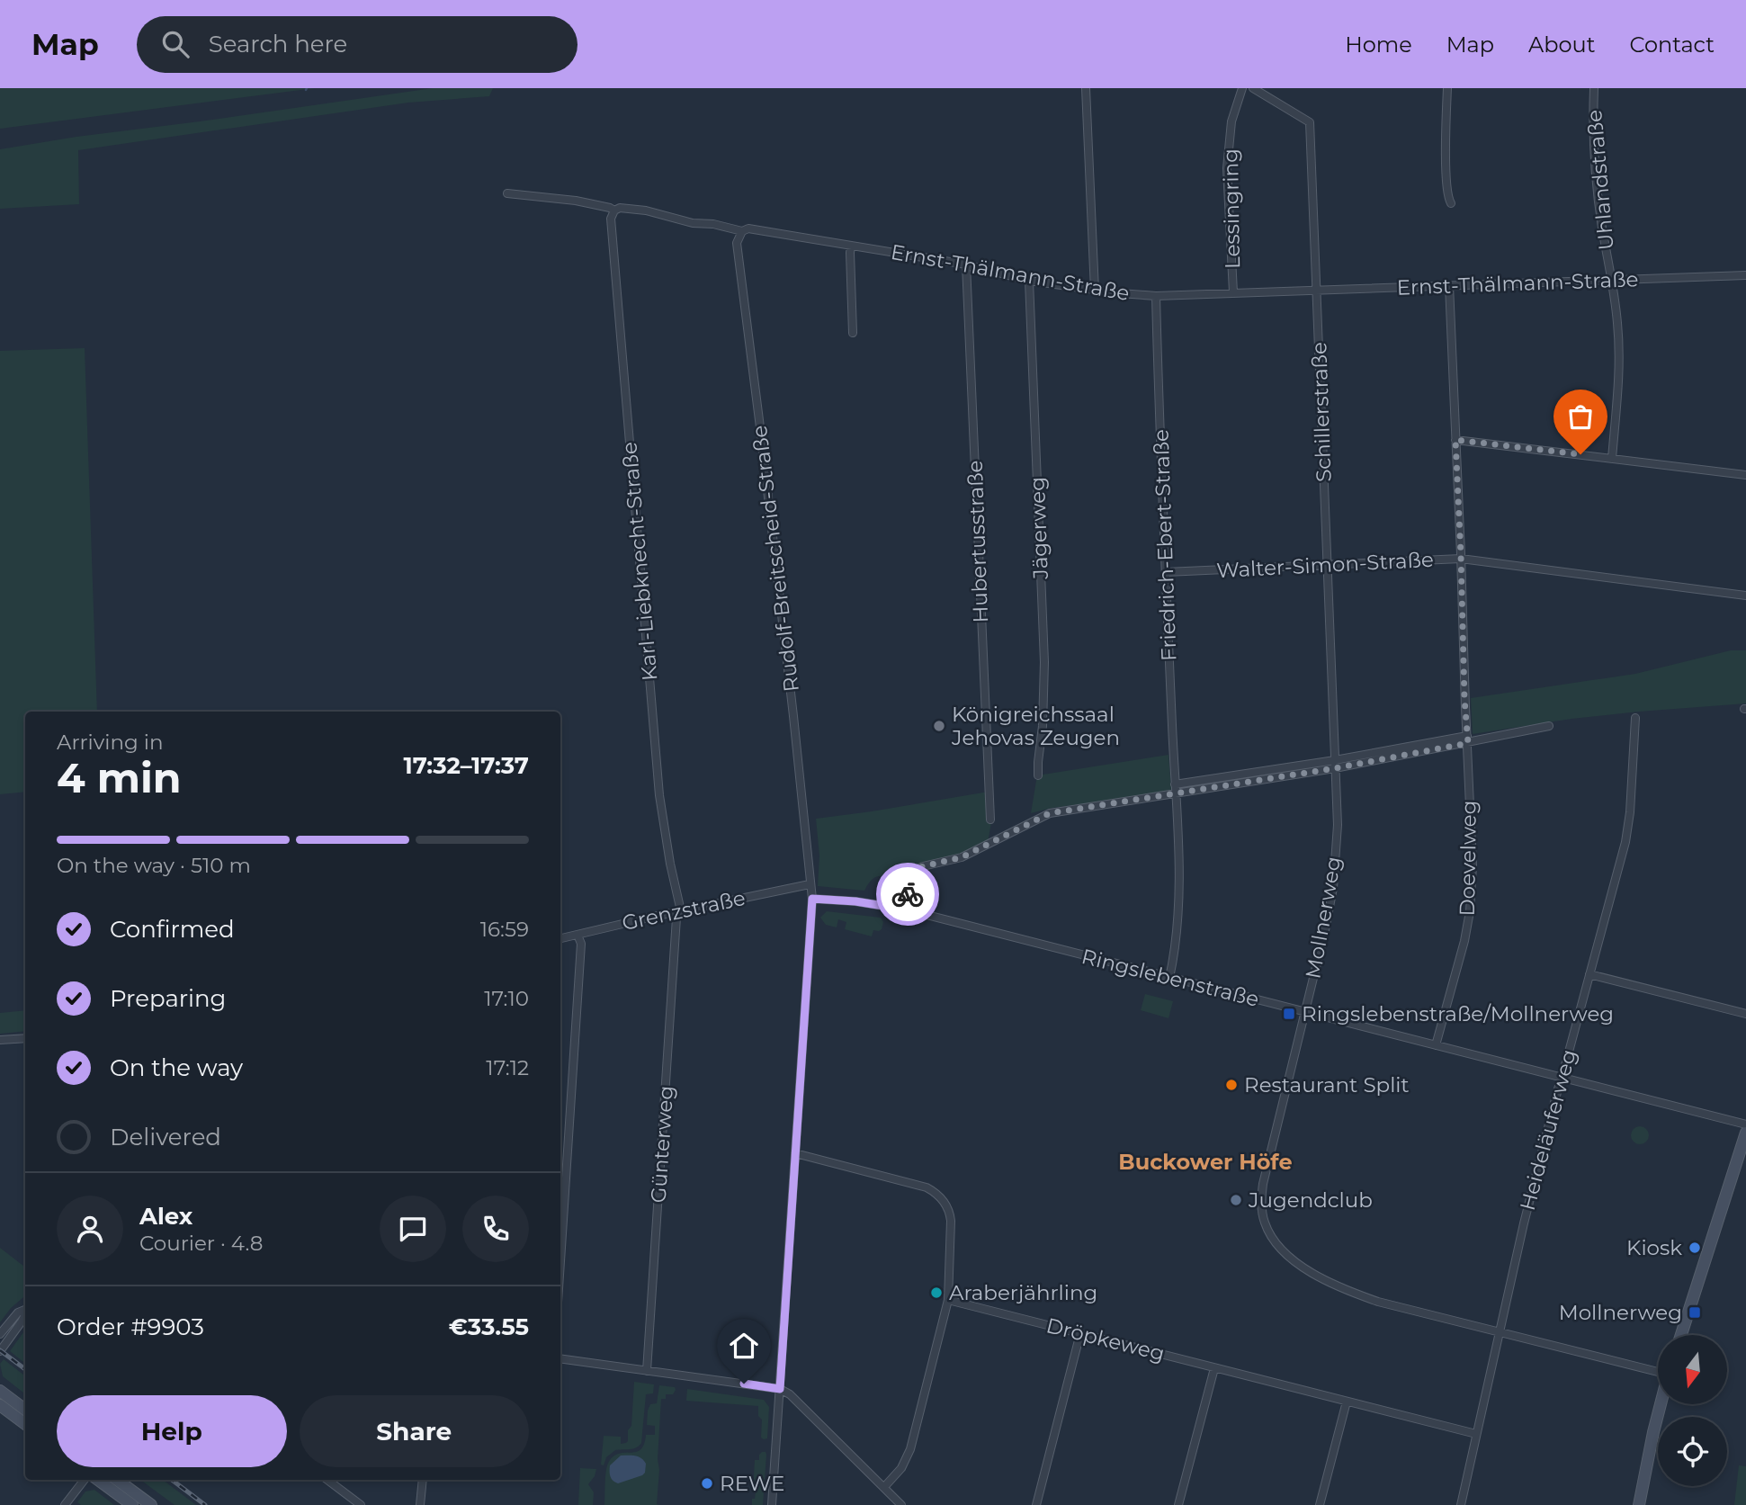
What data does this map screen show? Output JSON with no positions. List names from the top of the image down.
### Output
{
  "streets": {
    "street": [
      "Uhlandstraße",
      "Lessingring",
      "Ernst-Thälmann-Straße",
      "Schillerstraße",
      "Jägerweg",
      "Hubertusstraße",
      "Friedrich-Ebert-Straße",
      "Rudolf-Breitscheid-Straße",
      "Karl-Liebknecht-Straße",
      "Walter-Simon-Straße",
      "Doevelweg",
      "Grenzstraße",
      "Mollnerweg",
      "Ringslebenstraße",
      "Heideläuferweg",
      "Günterweg",
      "Dröpkeweg"
    ]
  },
  "crossings": [
    ["Uhlandstraße", "Ernst-Thälmann-Straße"],
    ["Lessingring", "Ernst-Thälmann-Straße"],
    ["Ernst-Thälmann-Straße", "Schillerstraße"],
    ["Ernst-Thälmann-Straße", "Jägerweg"],
    ["Ernst-Thälmann-Straße", "Hubertusstraße"],
    ["Ernst-Thälmann-Straße", "Friedrich-Ebert-Straße"],
    ["Ernst-Thälmann-Straße", "Rudolf-Breitscheid-Straße"],
    ["Ernst-Thälmann-Straße", "Karl-Liebknecht-Straße"],
    ["Ernst-Thälmann-Straße", "Doevelweg"],
    ["Schillerstraße", "Walter-Simon-Straße"],
    ["Schillerstraße", "Mollnerweg"],
    ["Friedrich-Ebert-Straße", "Walter-Simon-Straße"],
    ["Friedrich-Ebert-Straße", "Ringslebenstraße"],
    ["Rudolf-Breitscheid-Straße", "Grenzstraße"],
    ["Rudolf-Breitscheid-Straße", "Ringslebenstraße"],
    ["Karl-Liebknecht-Straße", "Grenzstraße"],
    ["Karl-Liebknecht-Straße", "Günterweg"],
    ["Walter-Simon-Straße", "Doevelweg"],
    ["Doevelweg", "Ringslebenstraße"],
    ["Grenzstraße", "Günterweg"],
    ["Mollnerweg", "Ringslebenstraße"],
    ["Mollnerweg", "Heideläuferweg"],
    ["Ringslebenstraße", "Heideläuferweg"],
    ["Heideläuferweg", "Dröpkeweg"]
  ],
  "districts": ["Buckower Höfe"],
  "places": {
    "other": [
      "Königreichssaal Jehovas Zeugen",
      "Restaurant Split",
      "Jugendclub",
      "Kiosk",
      "Araberjährling",
      "REWE"
    ],
    "transit": ["Ringslebenstraße/Mollnerweg", "Mollnerweg"]
  },
  "north": "bottom",
  "page": {
    "header": "Map",
    "search": "Search here",
    "nav": [
      "Home",
      "Map",
      "About",
      "Contact"
    ],
    "heading": ["4 min", "Arriving in", "17:32–17:37"],
    "panel": [
      "Alex",
      "Courier · 4.8",
      "Order #9903",
      "€33.55"
    ],
    "bar": "On the way · 510 m",
    "list": [
      ["Confirmed", "16:59"],
      ["Preparing", "17:10"],
      ["On the way", "17:12"],
      "Delivered"
    ],
    "buttons": ["Help", "Share"]
  }
}
